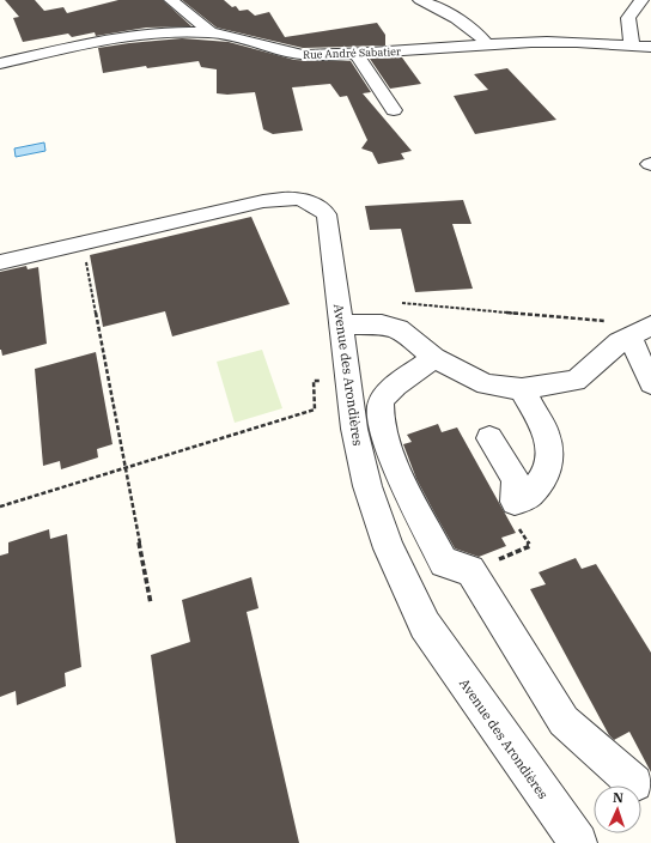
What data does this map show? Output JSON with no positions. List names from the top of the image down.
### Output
{
  "streets": {
    "street": ["Rue André Sabatier", "Avenue des Arondières"]
  },
  "north": "top"
}
